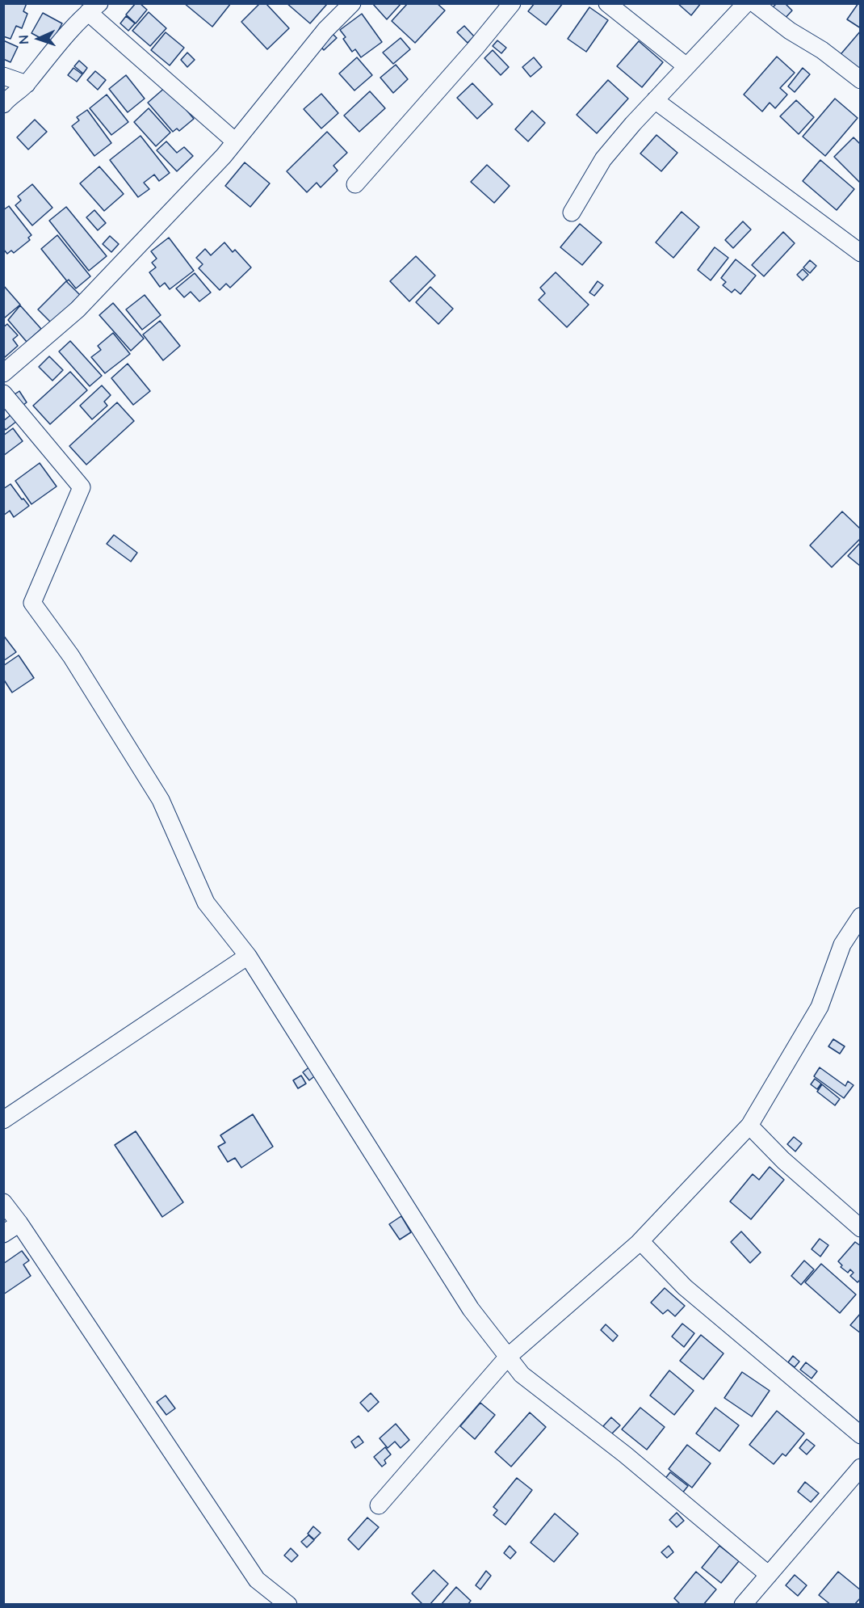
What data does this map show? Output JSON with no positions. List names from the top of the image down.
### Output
{
  "north": "left"
}
